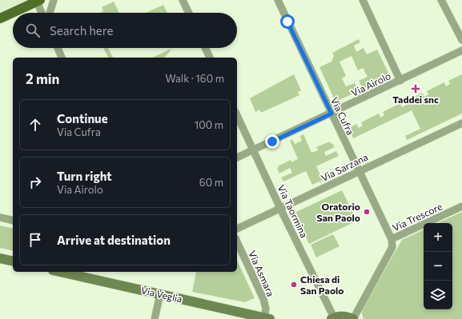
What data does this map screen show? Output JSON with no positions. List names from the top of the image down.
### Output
{
  "streets": {
    "street": [
      "Via Airolo",
      "Via Cufra",
      "Via Sarzana",
      "Via Taormina",
      "Via Trescore",
      "Via Asmara",
      "Via Veglia"
    ]
  },
  "crossings": [
    ["Via Airolo", "Via Cufra"],
    ["Via Airolo", "Via Taormina"],
    ["Via Cufra", "Via Sarzana"],
    ["Via Cufra", "Via Trescore"],
    ["Via Sarzana", "Via Taormina"],
    ["Via Asmara", "Via Veglia"]
  ],
  "places": {
    "health": ["Taddei snc"],
    "other": ["Oratorio San Paolo", "Chiesa di San Paolo"]
  },
  "page": {
    "search": "Search here",
    "heading": ["2 min", "Walk · 160 m"],
    "list": [
      ["Continue", "Via Cufra", "100 m"],
      ["Turn right", "Via Airolo", "60 m"],
      "Arrive at destination"
    ],
    "map_buttons": ["+", "−"]
  }
}
